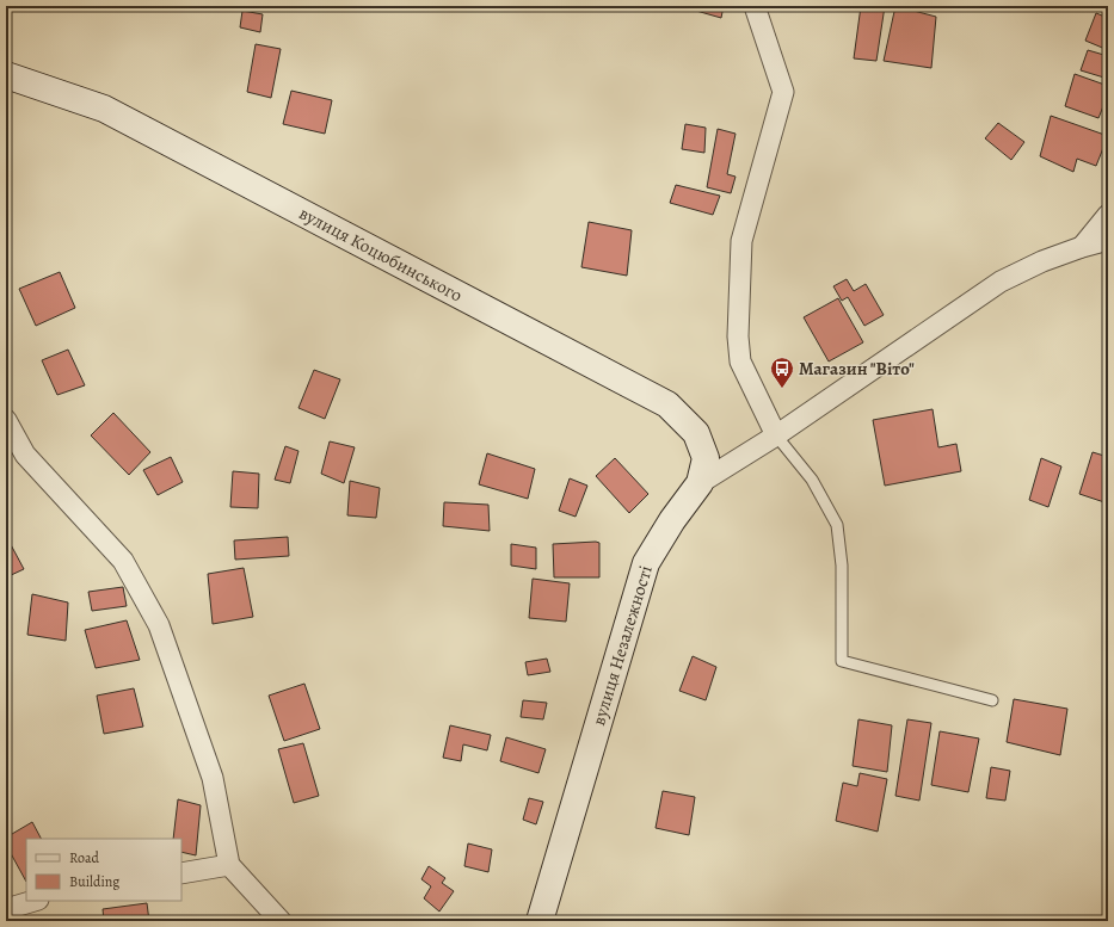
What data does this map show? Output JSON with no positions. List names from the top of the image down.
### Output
{
  "streets": {
    "street": ["вулиця Коцюбинського", "вулиця Незалежності"]
  },
  "crossings": [
    ["вулиця Коцюбинського", "вулиця Незалежності"]
  ],
  "places": {
    "bus stop": ["Магазин \"Віто\""]
  },
  "legend": ["Road", "Building"]
}
